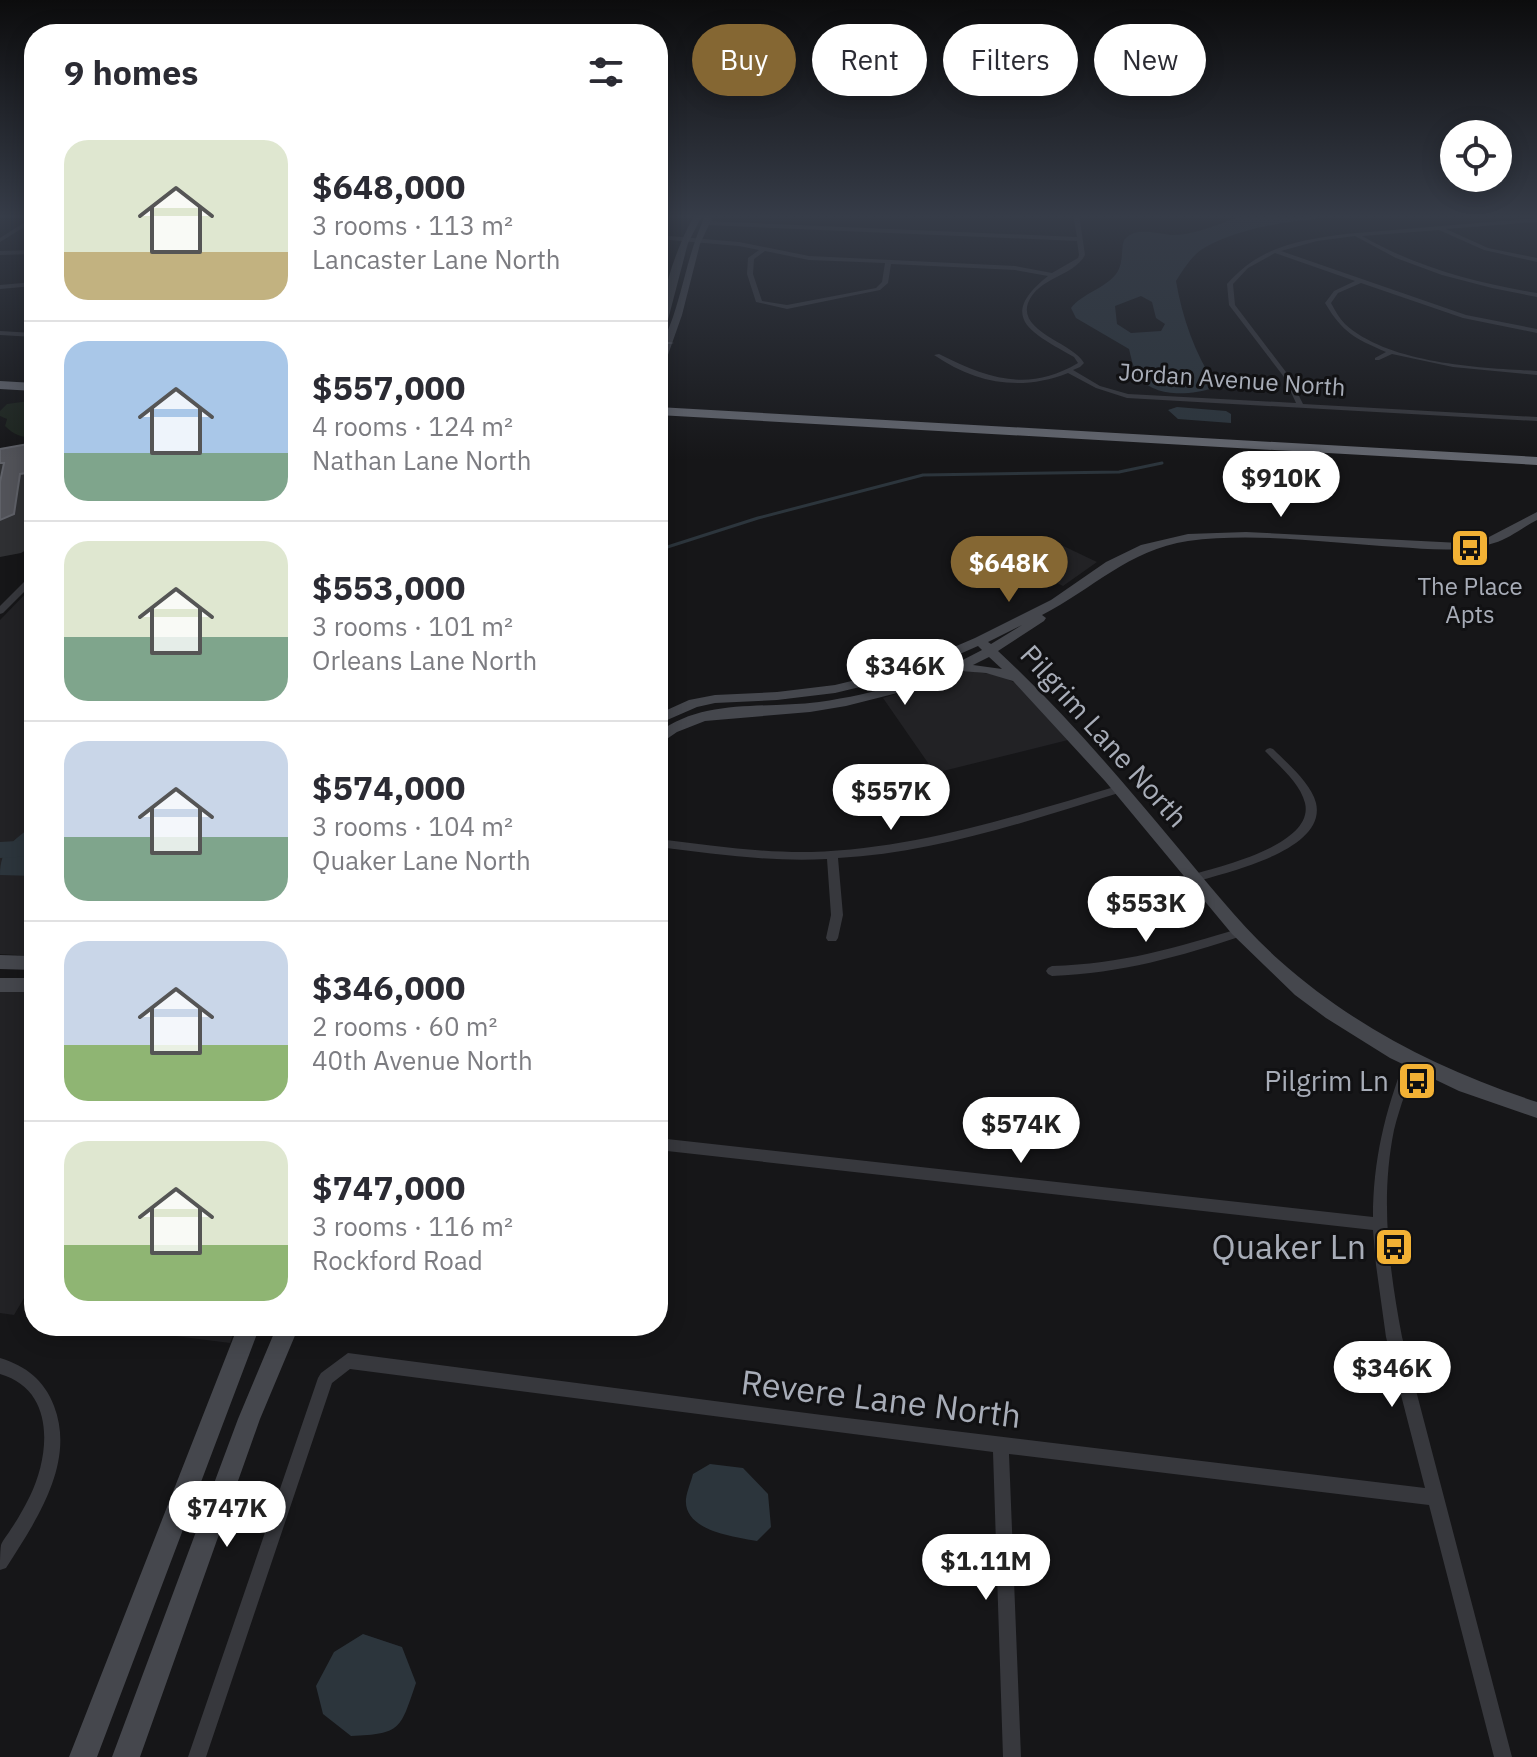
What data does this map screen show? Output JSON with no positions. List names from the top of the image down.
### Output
{
  "streets": {
    "street": ["Jordan Avenue North", "Pilgrim Lane North", "Revere Lane North"]
  },
  "places": {
    "bus stop": ["The Place Apts", "Pilgrim Ln", "Quaker Ln"]
  },
  "page": {
    "chip": [
      "Buy",
      "Rent",
      "Filters",
      "New"
    ],
    "heading": "9 homes",
    "list": [
      {
        "name": "$648,000",
        "note": "3 rooms · 113 m² · Lancaster Lane North"
      },
      {
        "name": "$557,000",
        "note": "4 rooms · 124 m² · Nathan Lane North"
      },
      {
        "name": "$553,000",
        "note": "3 rooms · 101 m² · Orleans Lane North"
      },
      {
        "name": "$574,000",
        "note": "3 rooms · 104 m² · Quaker Lane North"
      },
      {
        "name": "$346,000",
        "note": "2 rooms · 60 m² · 40th Avenue North"
      },
      {
        "name": "$747,000",
        "note": "3 rooms · 116 m² · Rockford Road"
      }
    ],
    "price": [
      "$910K",
      "$648K",
      "$346K",
      "$557K",
      "$553K",
      "$574K",
      "$346K",
      "$747K",
      "$1.11M"
    ]
  }
}
